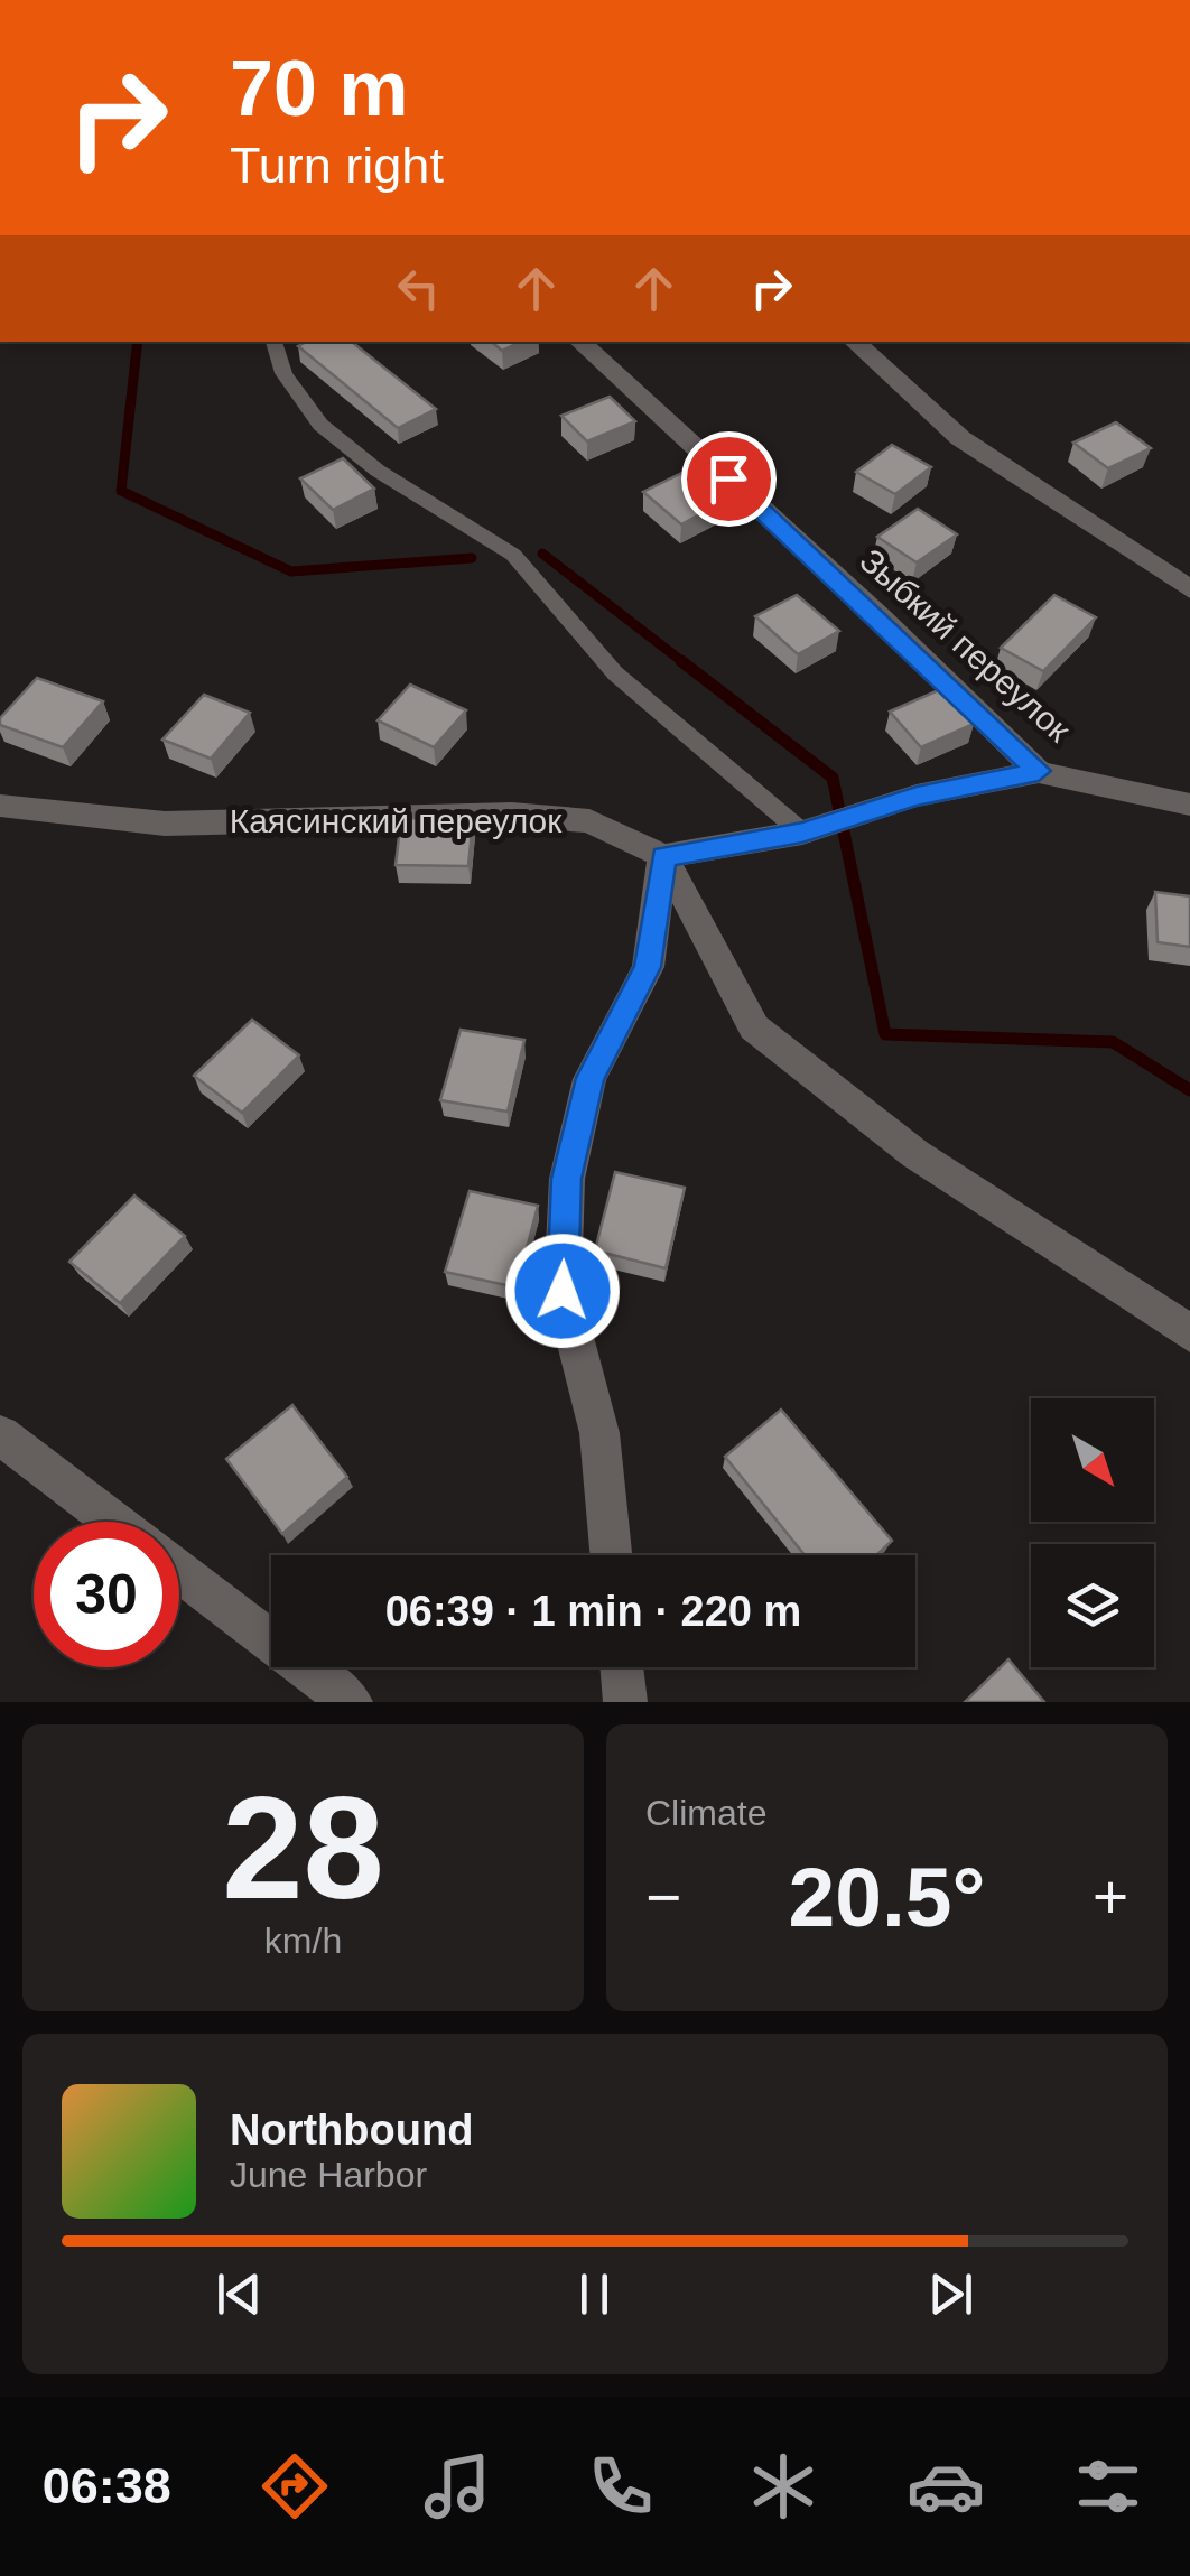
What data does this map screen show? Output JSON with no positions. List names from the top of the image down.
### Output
{
  "streets": {
    "street": ["Зыбкий переулок", "Каясинский переулок"]
  },
  "north": "bottom right",
  "page": {
    "turn": ["70 m", "Turn right"],
    "limit": "30",
    "trip": "06:39 · 1 min · 220 m",
    "tile": [
      ["28", "km/h"],
      "Climate"
    ],
    "heat": ["−", "20.5°", "+"],
    "song": ["Northbound", "June Harbor"],
    "tabs": "06:38"
  }
}
